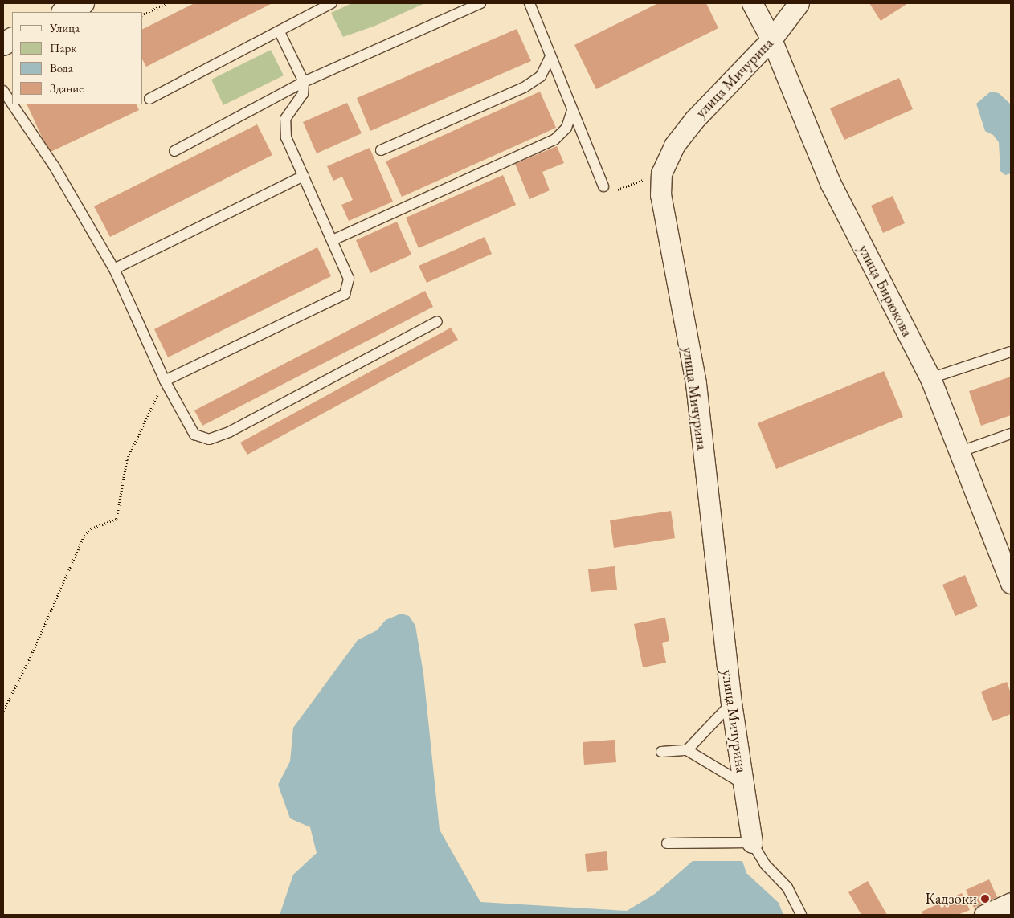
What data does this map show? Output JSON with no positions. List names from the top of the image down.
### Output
{
  "streets": {
    "street": ["улица Мичурина", "улица Бирюкова"]
  },
  "crossings": [
    ["улица Мичурина", "улица Бирюкова"]
  ],
  "places": ["Кадзоки"],
  "legend": [
    "Улица",
    "Парк",
    "Вода",
    "Здание"
  ]
}
